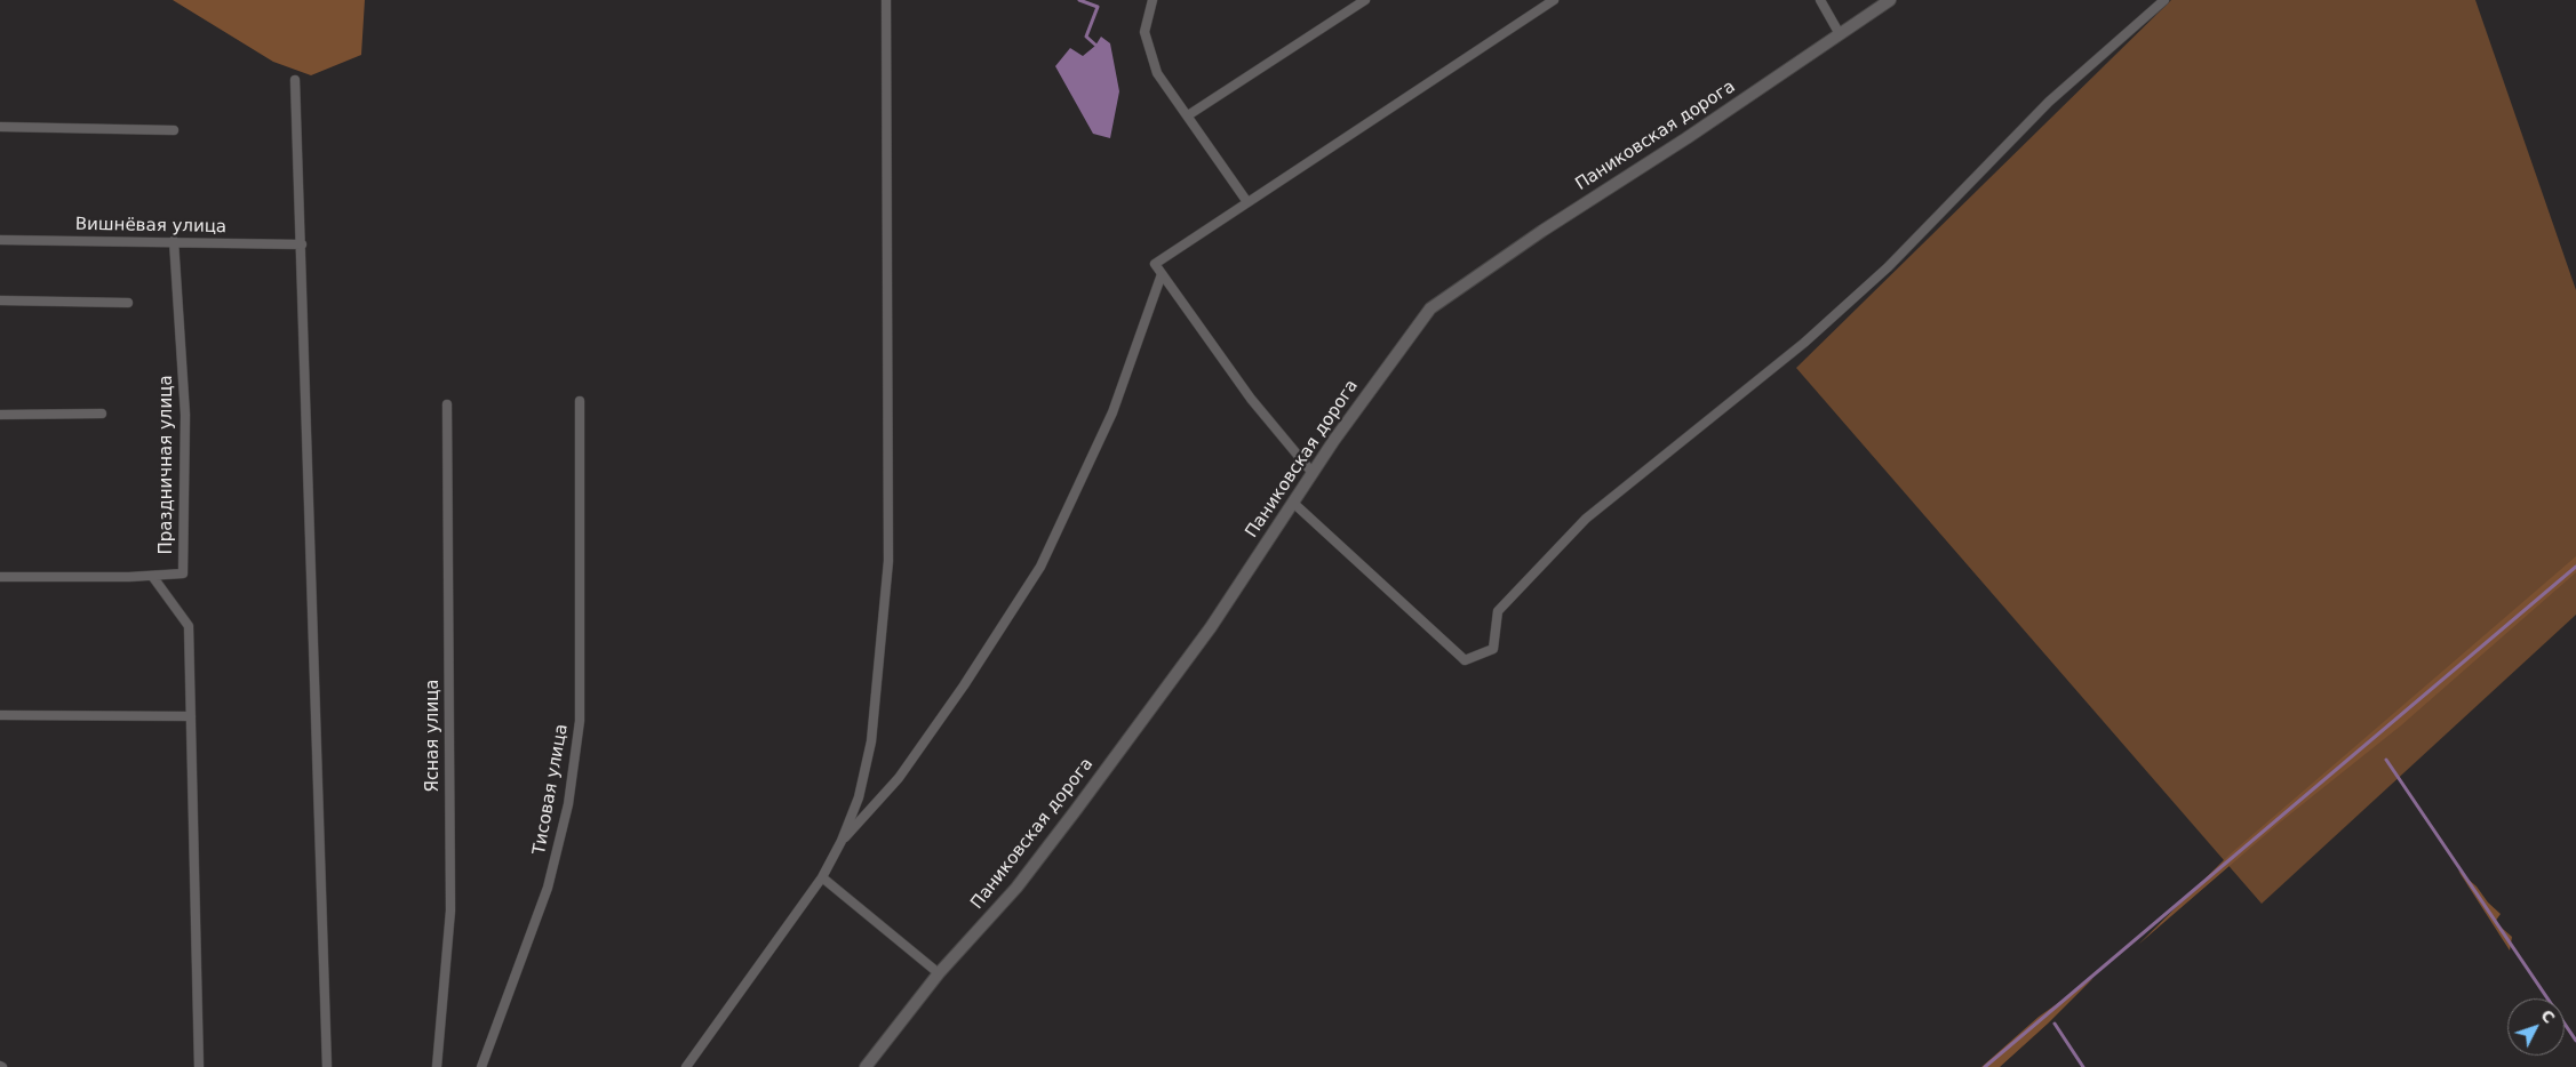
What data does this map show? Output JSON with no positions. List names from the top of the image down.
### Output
{
  "streets": {
    "street": [
      "Паниковская дорога",
      "Вишнёвая улица",
      "Праздничная улица",
      "Ясная улица",
      "Тисовая улица"
    ]
  },
  "crossings": [
    ["Вишнёвая улица", "Праздничная улица"]
  ],
  "north": "top right"
}
